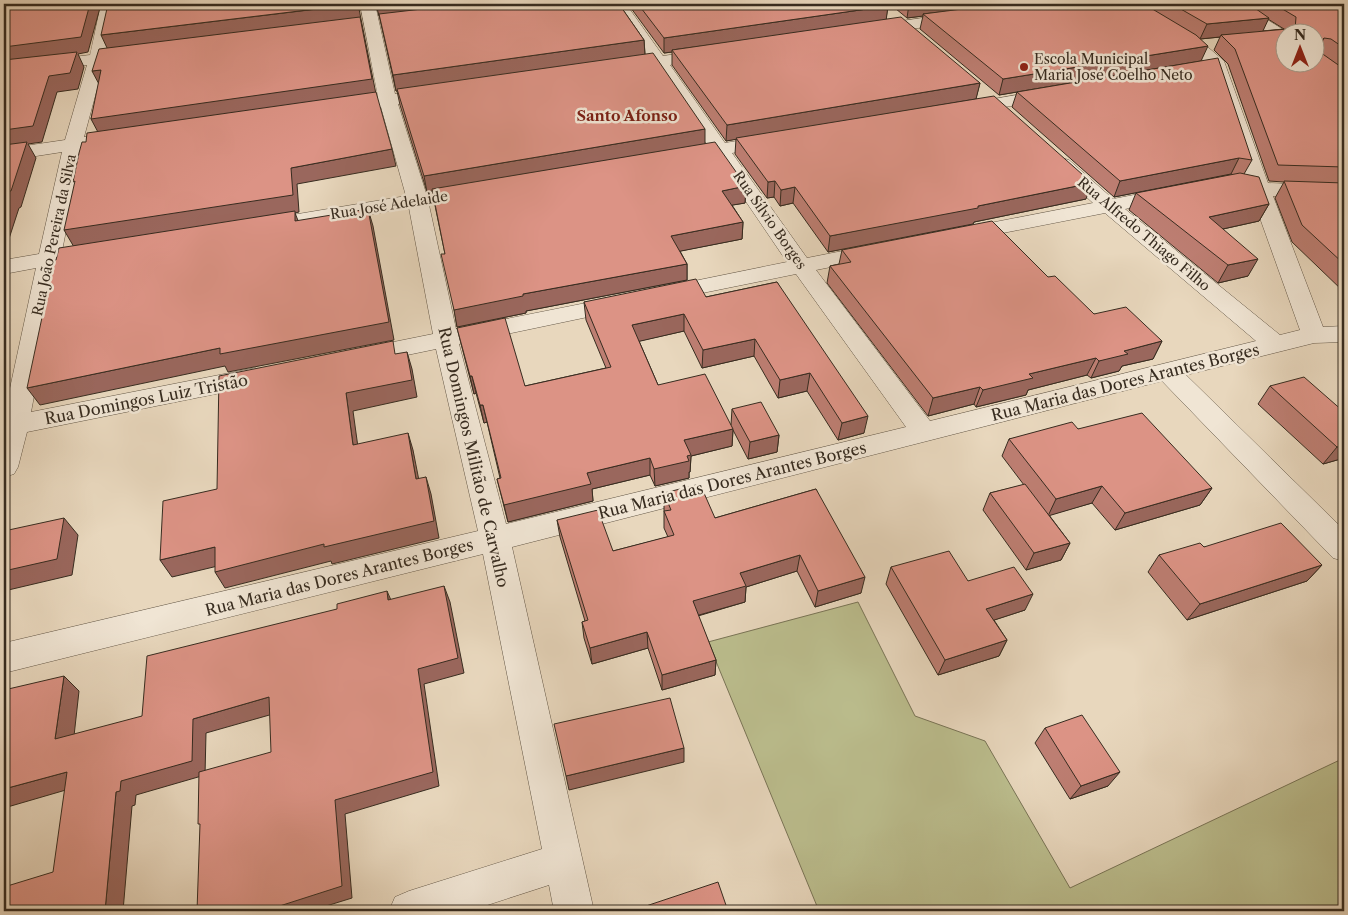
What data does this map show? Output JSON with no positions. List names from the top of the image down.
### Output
{
  "streets": {
    "street": [
      "Rua José Adelaide",
      "Rua Sílvio Borges",
      "Rua Alfredo Thiago Filho",
      "Rua João Pereira da Silva",
      "Rua Maria das Dores Arantes Borges",
      "Rua Domingos Luiz Tristão",
      "Rua Domingos Militão de Carvalho"
    ]
  },
  "crossings": [
    ["Rua José Adelaide", "Rua Domingos Militão de Carvalho"],
    ["Rua Sílvio Borges", "Rua Maria das Dores Arantes Borges"],
    ["Rua Alfredo Thiago Filho", "Rua Maria das Dores Arantes Borges"],
    ["Rua João Pereira da Silva", "Rua Domingos Luiz Tristão"],
    ["Rua Maria das Dores Arantes Borges", "Rua Domingos Militão de Carvalho"]
  ],
  "districts": ["Santo Afonso"],
  "places": ["Escola Municipal Maria José Coelho Neto"],
  "north": "top"
}
